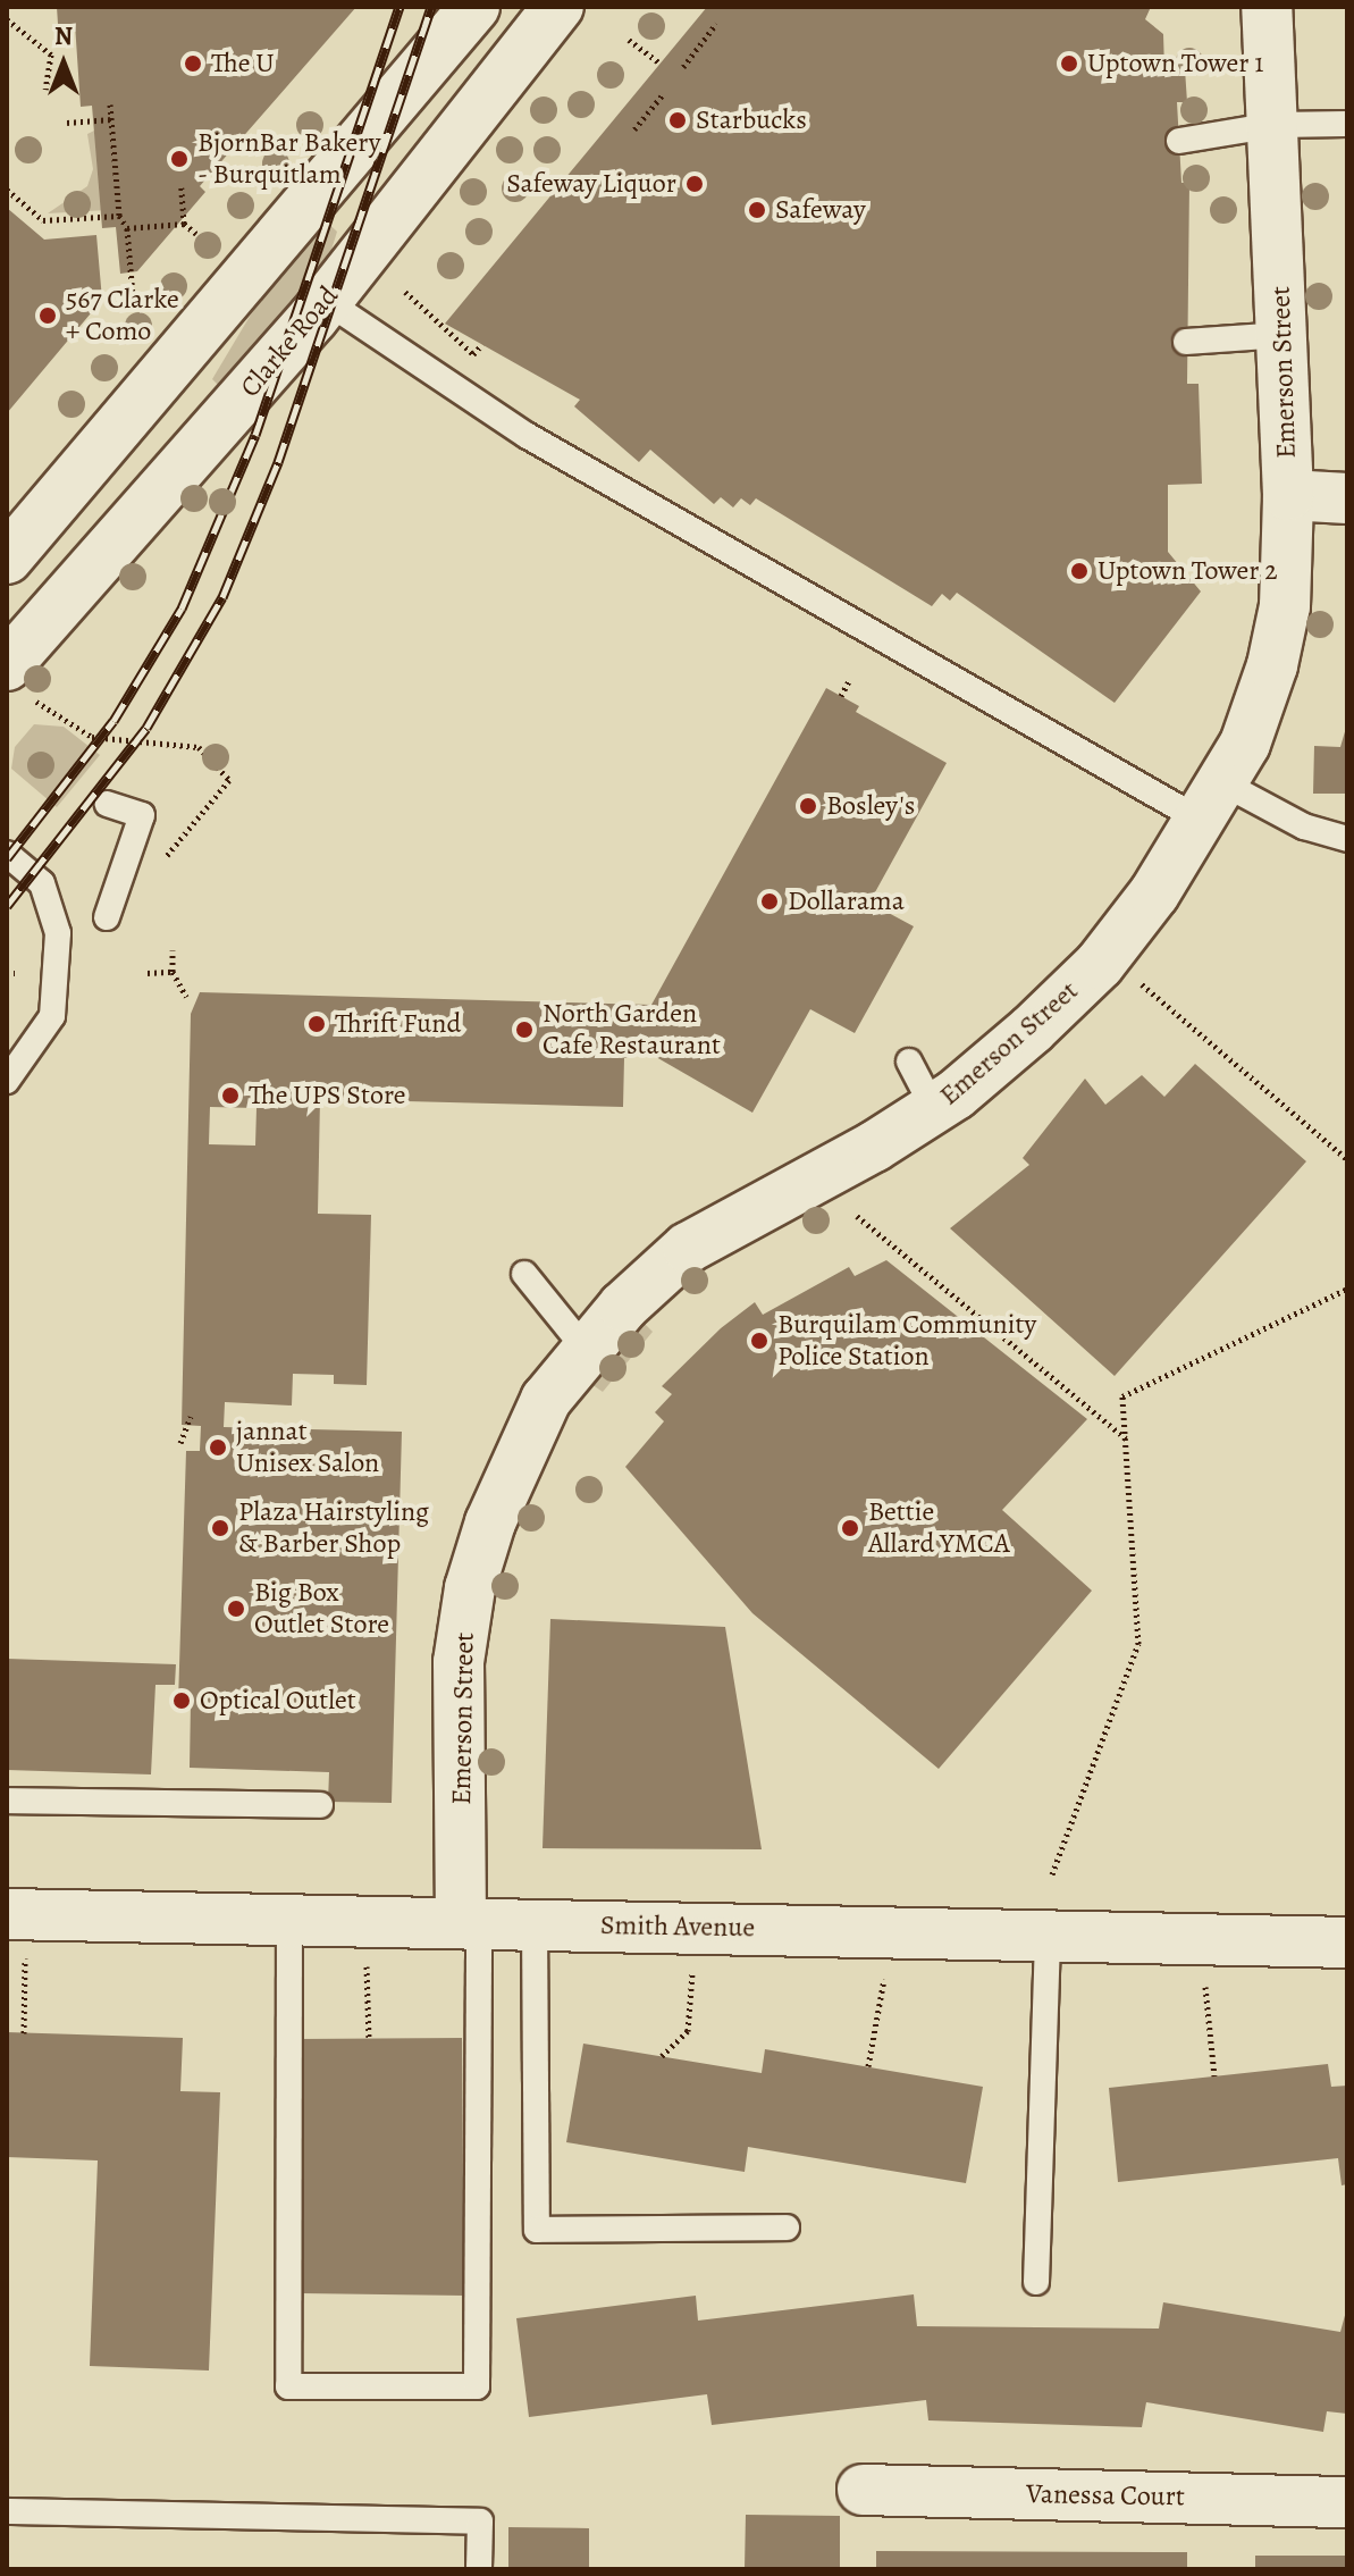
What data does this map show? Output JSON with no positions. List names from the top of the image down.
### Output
{
  "streets": {
    "street": [
      "Clarke Road",
      "Emerson Street",
      "Smith Avenue",
      "Vanessa Court"
    ]
  },
  "crossings": [
    ["Emerson Street", "Smith Avenue"]
  ],
  "places": [
    "The U",
    "Uptown Tower 1",
    "Starbucks",
    "BjornBar Bakery - Burquitlam",
    "Safeway Liquor",
    "Safeway",
    "567 Clarke + Como",
    "Uptown Tower 2",
    "Bosley's",
    "Dollarama",
    "Thrift Fund",
    "North Garden Cafe Restaurant",
    "The UPS Store",
    "Burquilam Community Police Station",
    "jannat Unisex Salon",
    "Plaza Hairstyling & Barber Shop",
    "Bettie Allard YMCA",
    "Big Box Outlet Store",
    "Optical Outlet"
  ],
  "north": "top"
}
